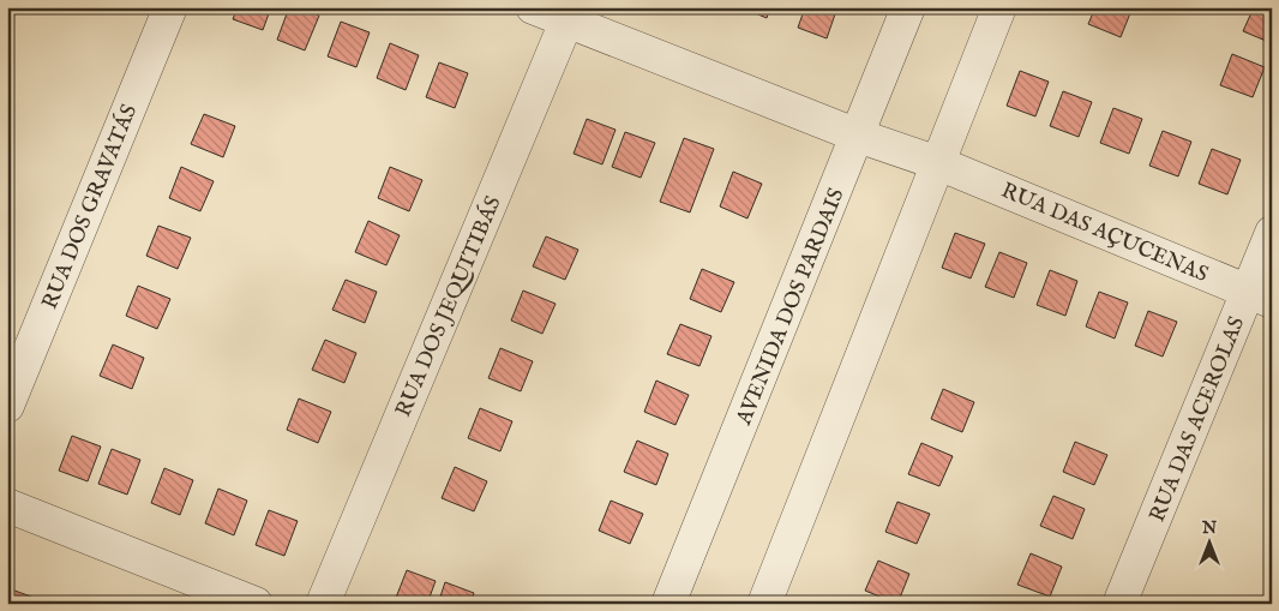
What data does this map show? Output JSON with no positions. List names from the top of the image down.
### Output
{
  "streets": {
    "street": [
      "RUA DOS GRAVATÁS",
      "RUA DAS AÇUCENAS",
      "RUA DOS JEQUITIBÁS",
      "AVENIDA DOS PARDAIS",
      "RUA DAS ACEROLAS"
    ]
  },
  "crossings": [
    ["RUA DAS AÇUCENAS", "AVENIDA DOS PARDAIS"],
    ["RUA DAS AÇUCENAS", "RUA DAS ACEROLAS"]
  ],
  "north": "top"
}
